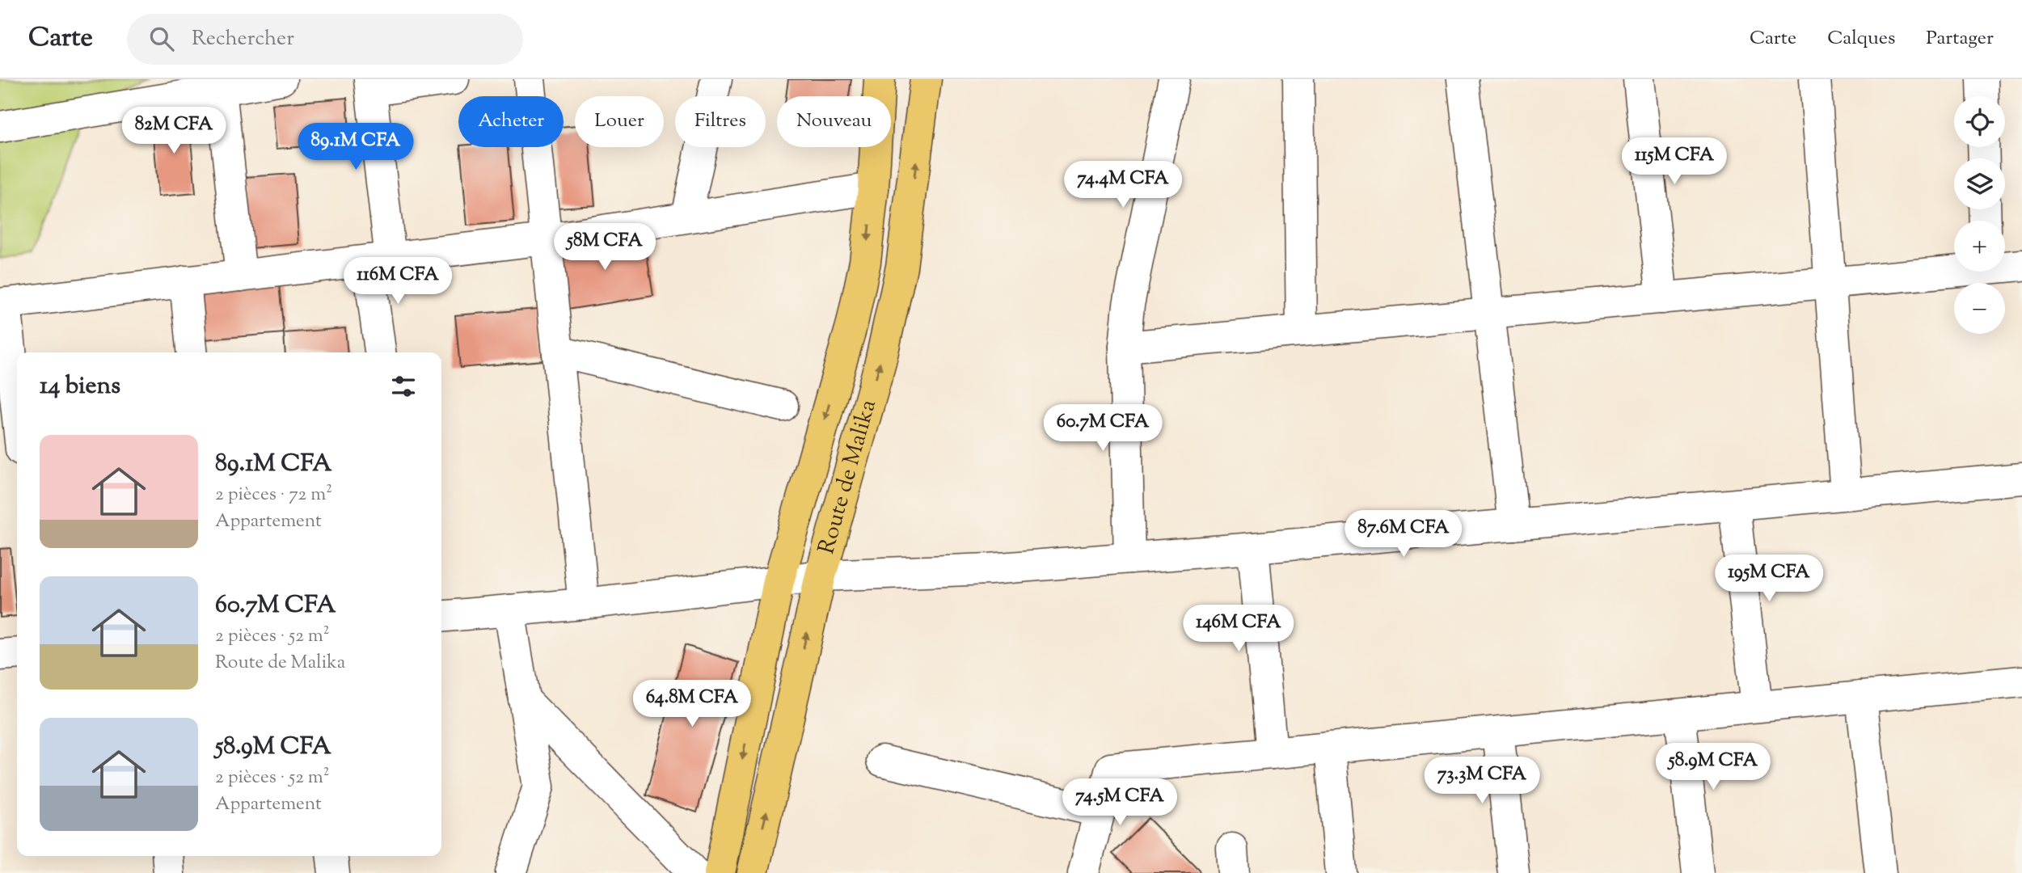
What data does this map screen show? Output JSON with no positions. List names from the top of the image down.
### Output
{
  "streets": {
    "main road": ["Route de Malika"]
  },
  "page": {
    "header": "Carte",
    "search": "Rechercher",
    "nav": ["Carte", "Calques", "Partager"],
    "map_buttons": ["+", "−"],
    "chip": [
      "Acheter",
      "Louer",
      "Filtres",
      "Nouveau"
    ],
    "price": [
      "82M CFA",
      "89.1M CFA",
      "115M CFA",
      "74.4M CFA",
      "58M CFA",
      "116M CFA",
      "60.7M CFA",
      "87.6M CFA",
      "195M CFA",
      "146M CFA",
      "64.8M CFA",
      "58.9M CFA",
      "73.3M CFA",
      "74.5M CFA"
    ],
    "heading": "14 biens",
    "list": [
      {
        "name": "89.1M CFA",
        "note": "2 pièces · 72 m² · Appartement"
      },
      {
        "name": "60.7M CFA",
        "note": "2 pièces · 52 m² · Route de Malika"
      },
      {
        "name": "58.9M CFA",
        "note": "2 pièces · 52 m² · Appartement"
      }
    ]
  }
}
